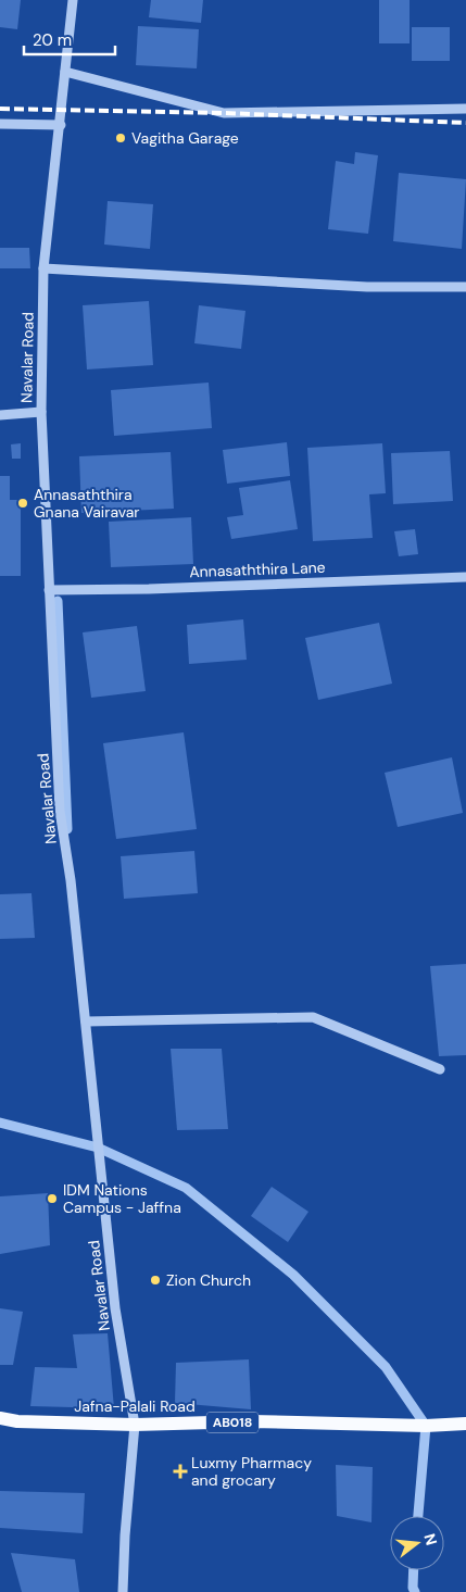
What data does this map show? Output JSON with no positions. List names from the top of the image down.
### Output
{
  "streets": {
    "main road": ["Jafna-Palali Road", "AB018"],
    "street": ["Navalar Road", "Annasaththira Lane"]
  },
  "crossings": [
    ["Navalar Road", "Annasaththira Lane"],
    ["Navalar Road", "Jafna-Palali Road"]
  ],
  "places": {
    "other": [
      "Vagitha Garage",
      "Annasaththira Gnana Vairavar",
      "IDM Nations Campus - Jaffna",
      "Zion Church"
    ],
    "health": ["Luxmy Pharmacy and grocary"]
  },
  "scale_bar": "20 m",
  "north": "right"
}
